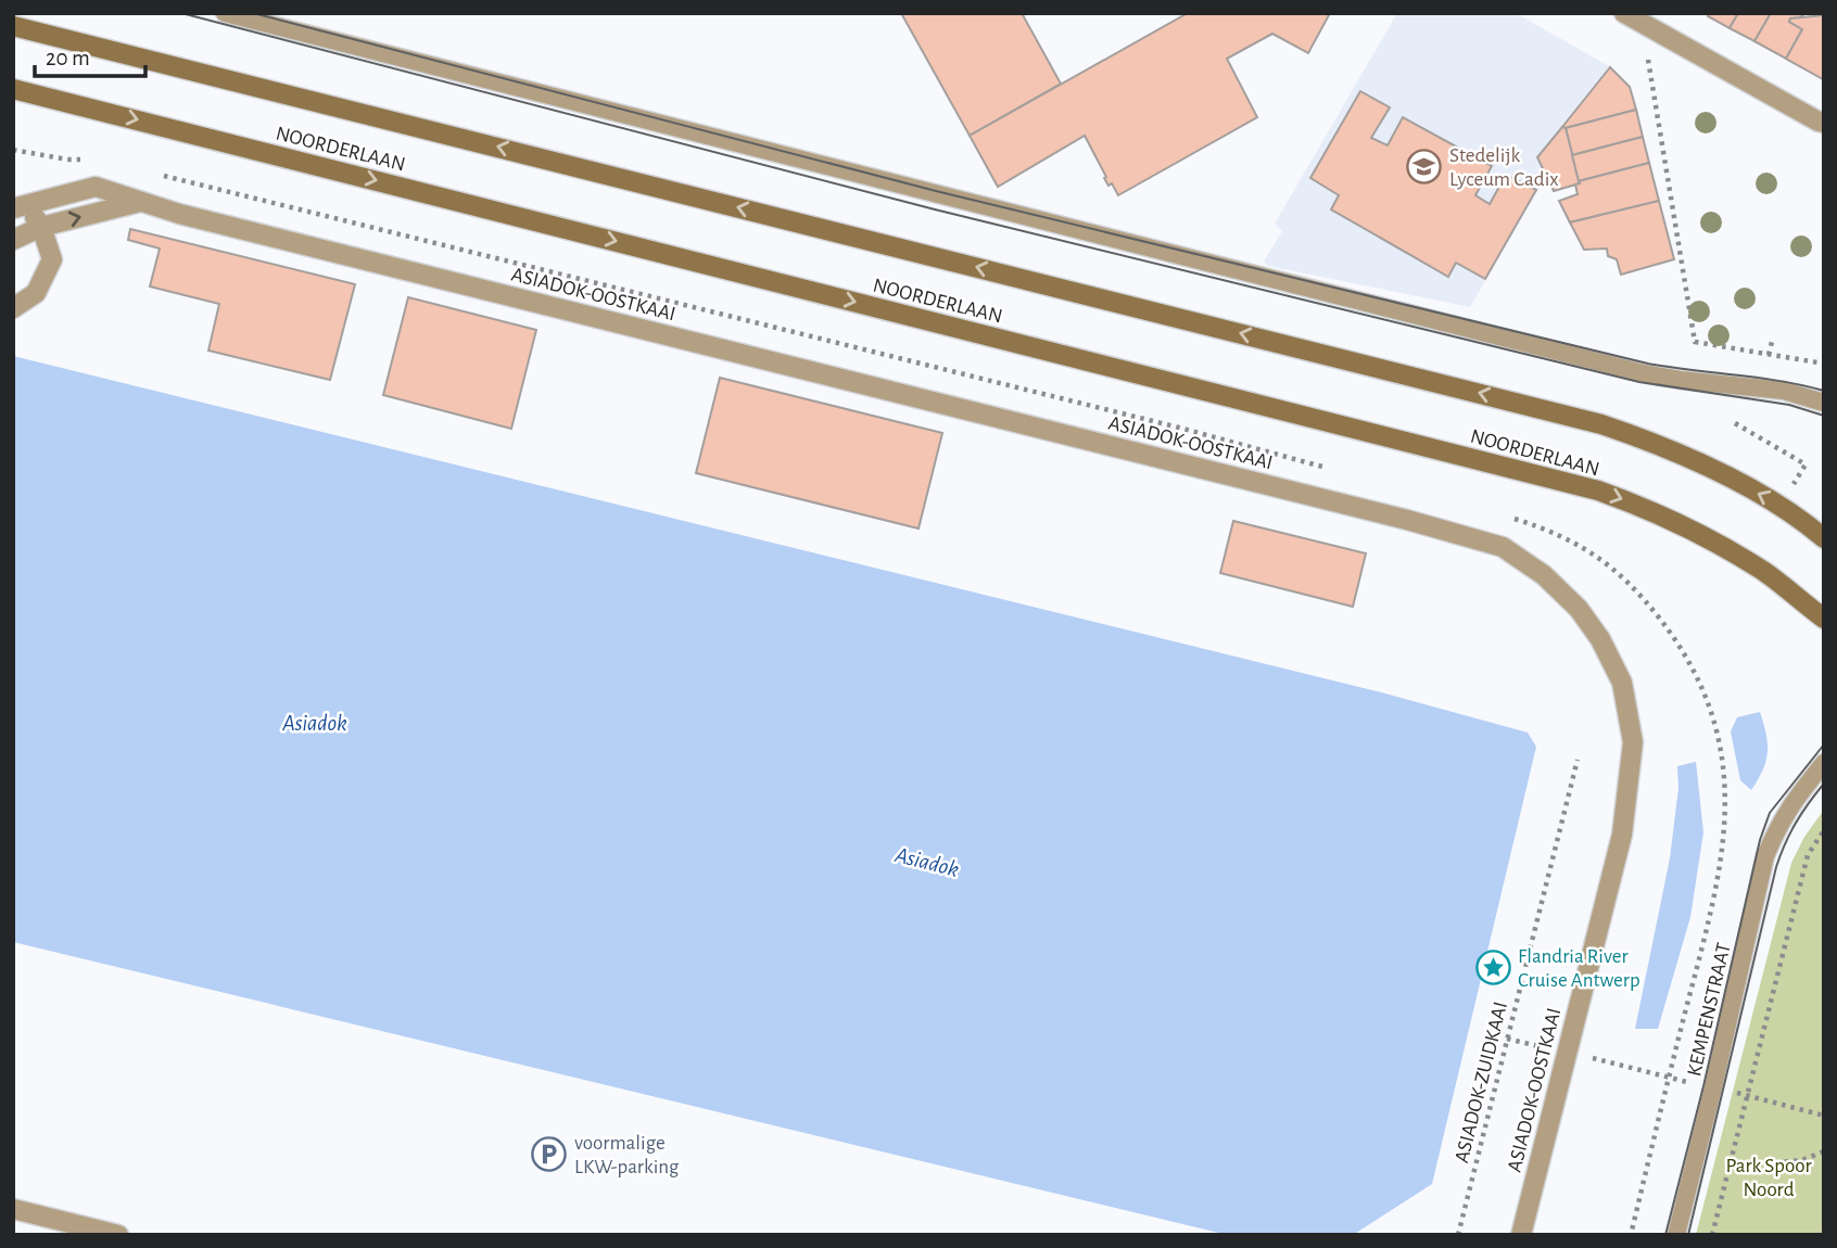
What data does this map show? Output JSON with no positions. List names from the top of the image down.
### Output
{
  "streets": {
    "main road": ["NOORDERLAAN"],
    "street": ["ASIADOK-OOSTKAAI"],
    "lane": ["KEMPENSTRAAT"],
    "path": ["ASIADOK-ZUIDKAAI"]
  },
  "water": ["Asiadok"],
  "parks": ["Park Spoor Noord"],
  "places": {
    "school or university": ["Stedelijk Lyceum Cadix"],
    "place": ["Flandria River Cruise Antwerp"],
    "parking": ["voormalige LKW-parking"]
  },
  "scale_bar": "20 m"
}
